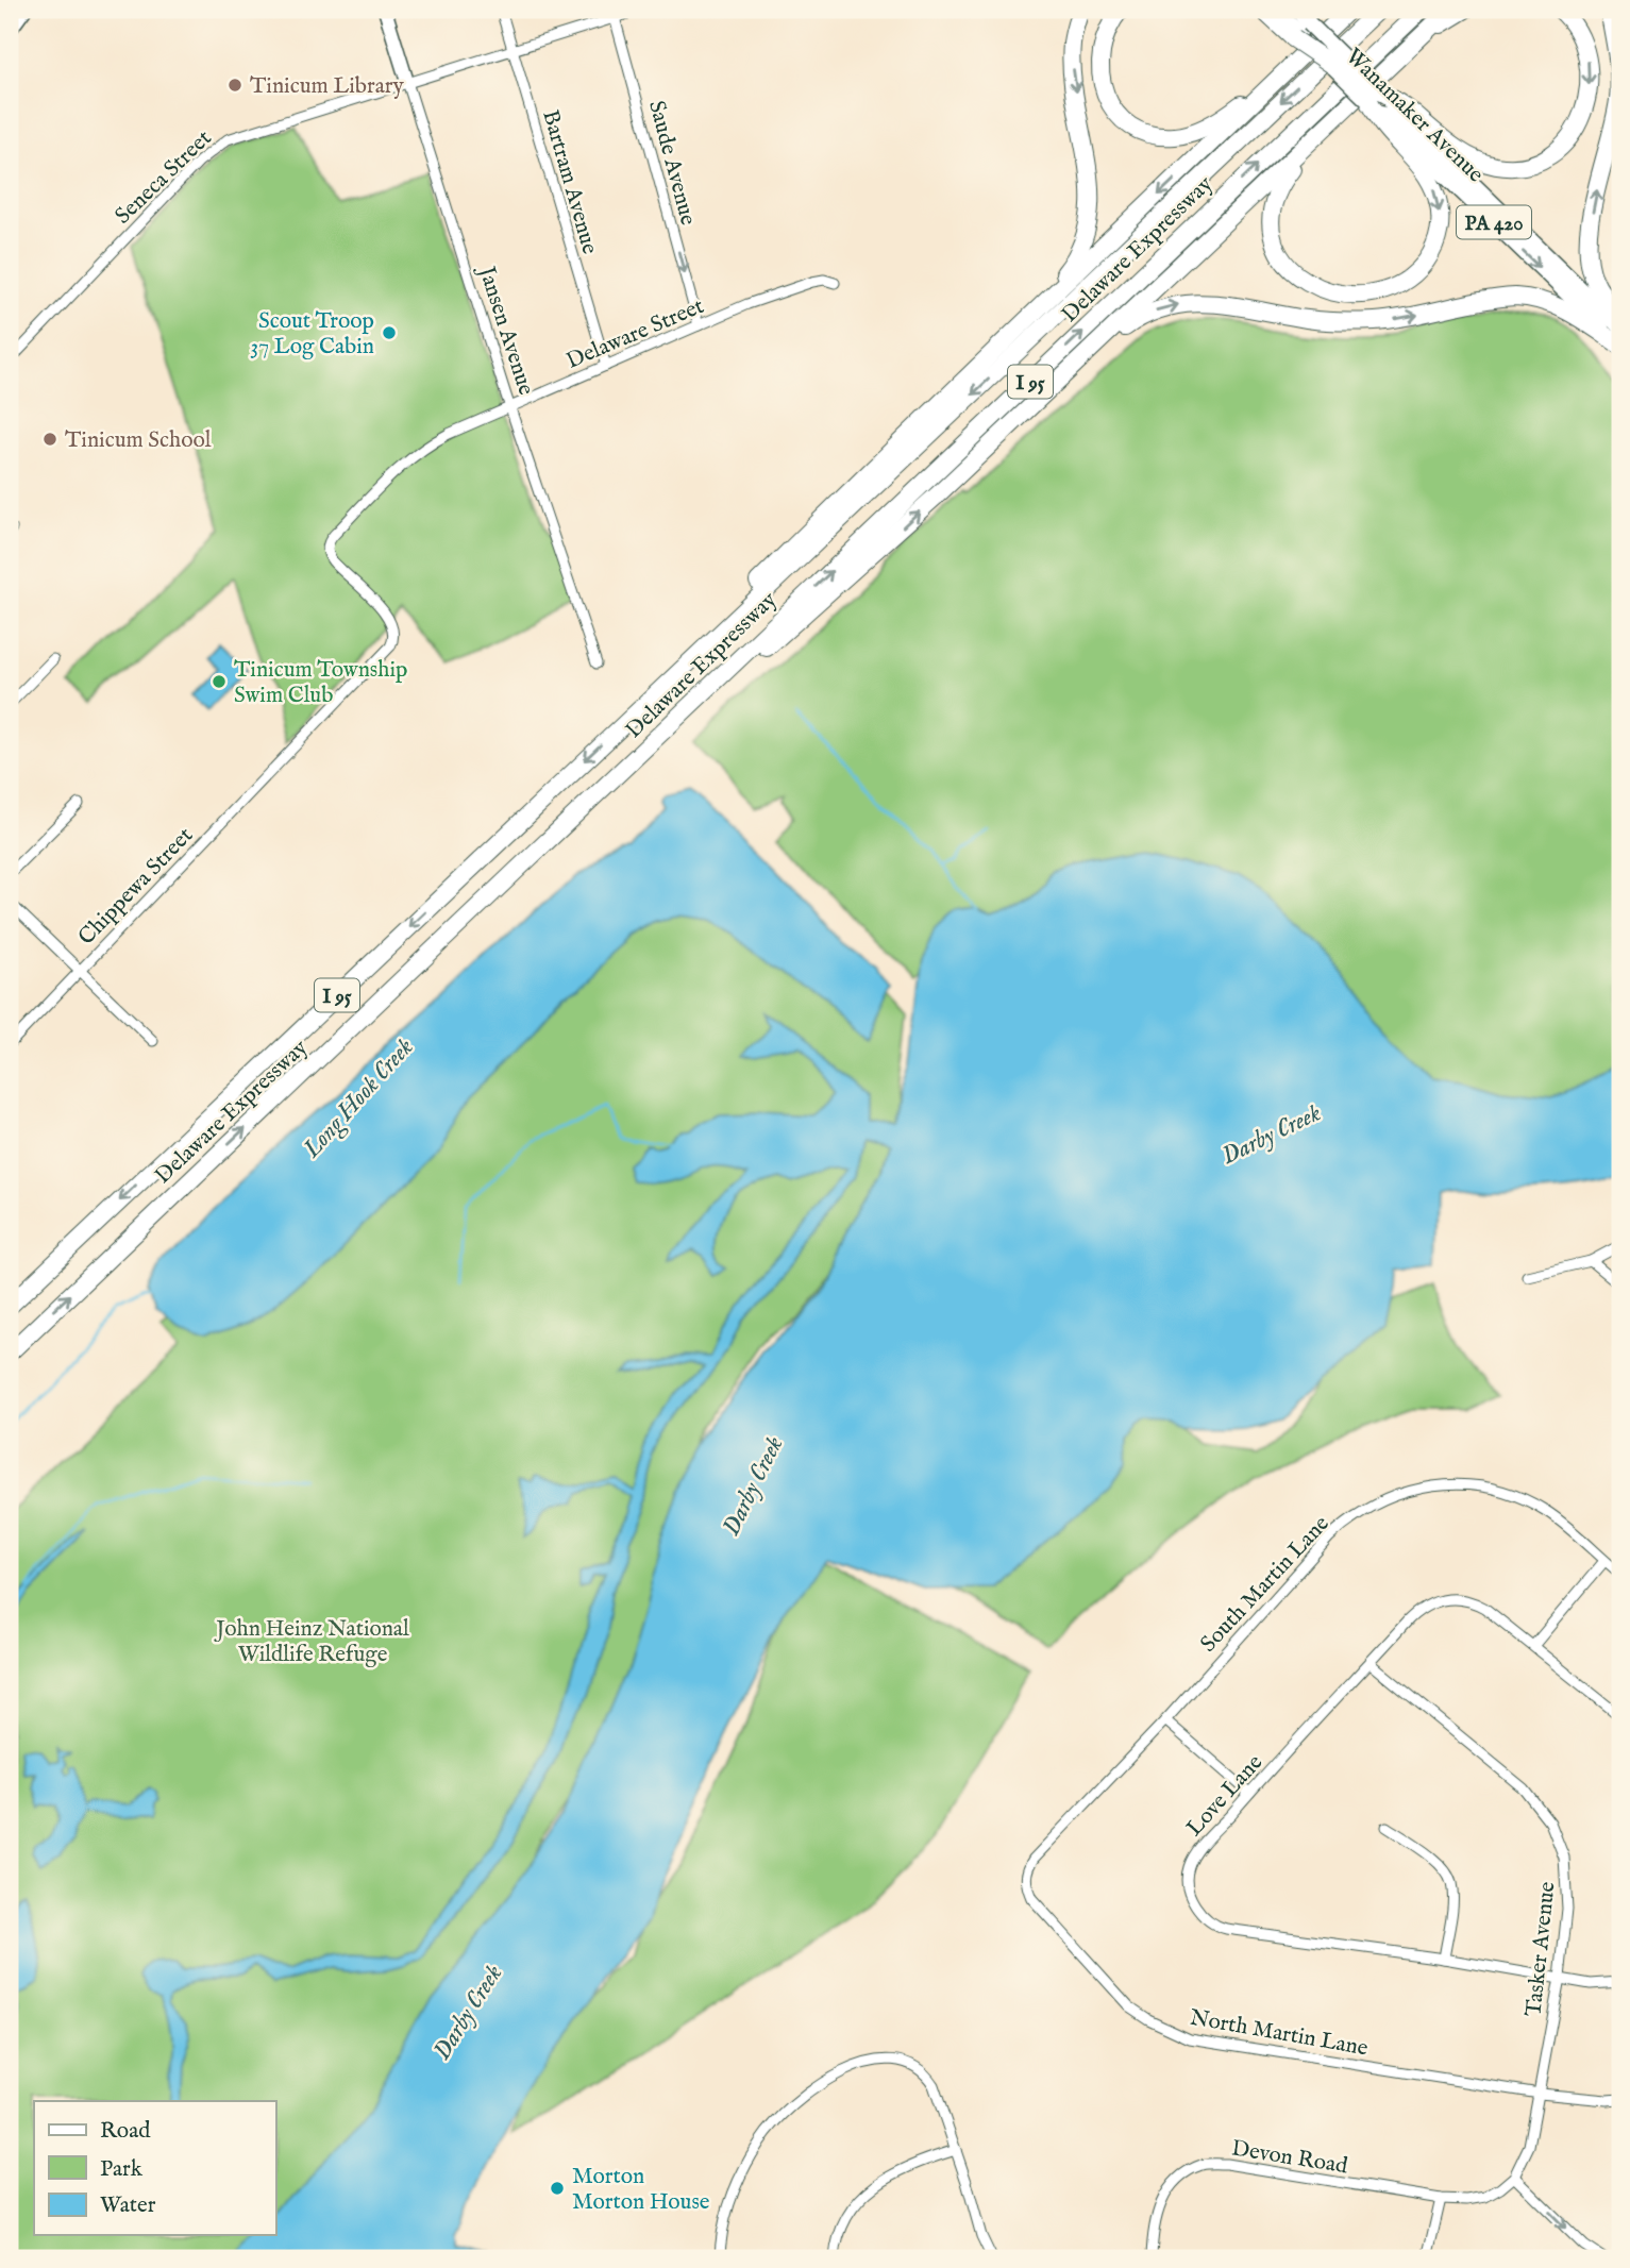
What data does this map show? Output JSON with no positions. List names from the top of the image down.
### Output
{
  "streets": {
    "highway": ["Delaware Expressway", "I 95"],
    "main road": ["Wanamaker Avenue", "PA 420"],
    "street": [
      "Saude Avenue",
      "Seneca Street",
      "Bartram Avenue",
      "Jansen Avenue",
      "Delaware Street",
      "Chippewa Street",
      "South Martin Lane",
      "Love Lane",
      "Tasker Avenue",
      "North Martin Lane",
      "Devon Road"
    ]
  },
  "crossings": [
    ["Saude Avenue", "Seneca Street"],
    ["Saude Avenue", "Delaware Street"],
    ["Seneca Street", "Bartram Avenue"],
    ["Seneca Street", "Jansen Avenue"],
    ["Bartram Avenue", "Delaware Street"],
    ["Jansen Avenue", "Delaware Street"],
    ["Delaware Street", "Chippewa Street"],
    ["South Martin Lane", "North Martin Lane"],
    ["Love Lane", "Tasker Avenue"],
    ["Tasker Avenue", "North Martin Lane"]
  ],
  "one_way": ["Saude Avenue"],
  "water": ["Long Hook Creek", "Darby Creek"],
  "parks": ["John Heinz National Wildlife Refuge"],
  "places": [
    "Tinicum Library",
    "Scout Troop 37 Log Cabin",
    "Tinicum School",
    "Tinicum Township Swim Club",
    "Morton Morton House"
  ],
  "legend": ["Road", "Park", "Water"]
}
